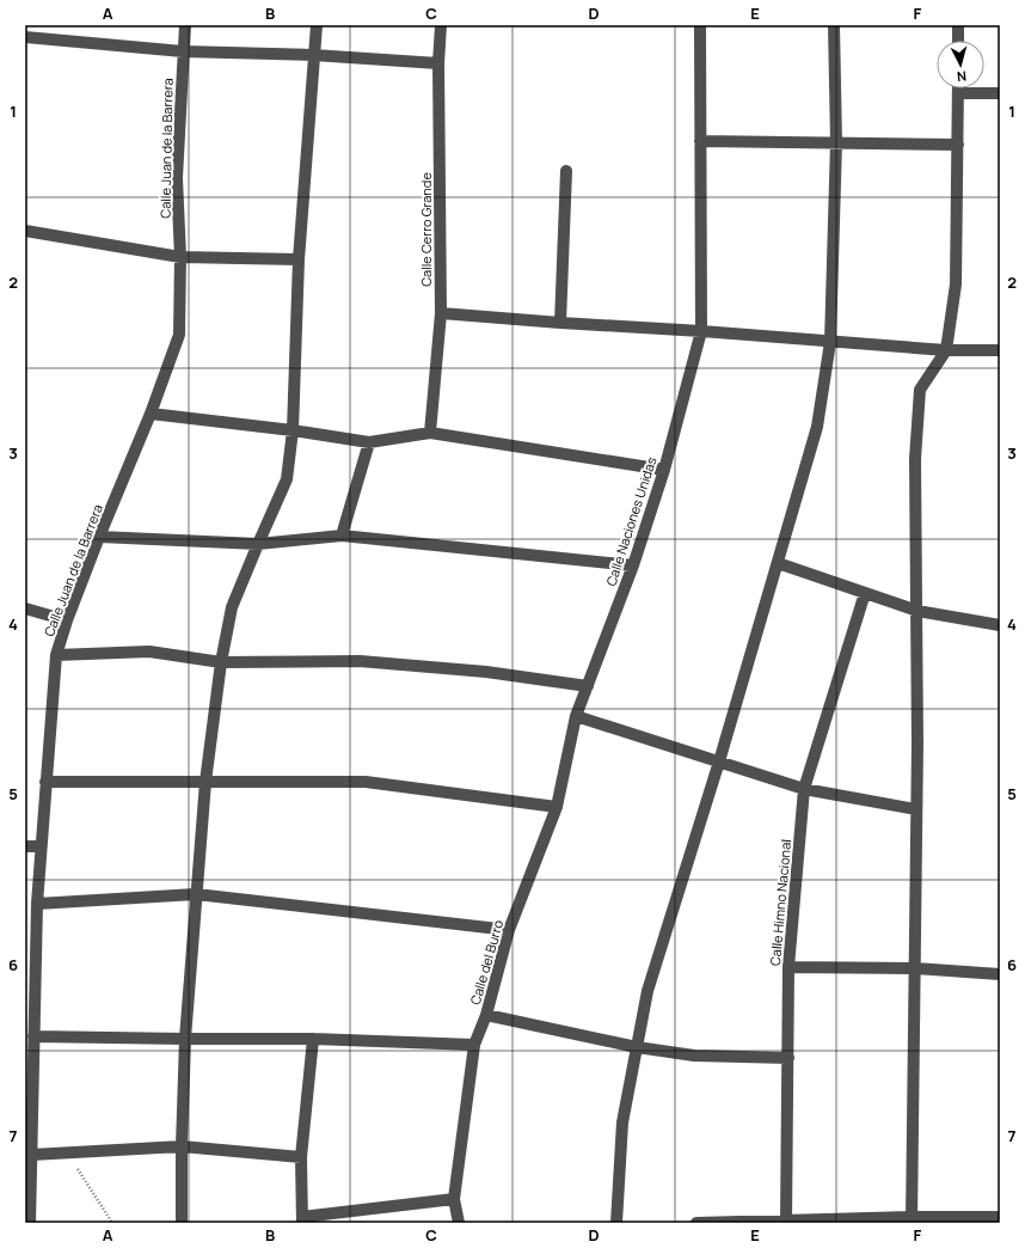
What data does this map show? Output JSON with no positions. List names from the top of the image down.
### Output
{
  "streets": {
    "street": [
      "Calle Juan de la Barrera",
      "Calle Cerro Grande",
      "Calle Naciones Unidas",
      "Calle Himno Nacional",
      "Calle del Burro"
    ]
  },
  "crossings": [
    ["Calle Naciones Unidas", "Calle del Burro"]
  ],
  "north": "bottom",
  "grid": {
    "columns": [
      "A",
      "B",
      "C",
      "D",
      "E",
      "F"
    ],
    "rows": [
      "1",
      "2",
      "3",
      "4",
      "5",
      "6",
      "7"
    ]
  }
}
